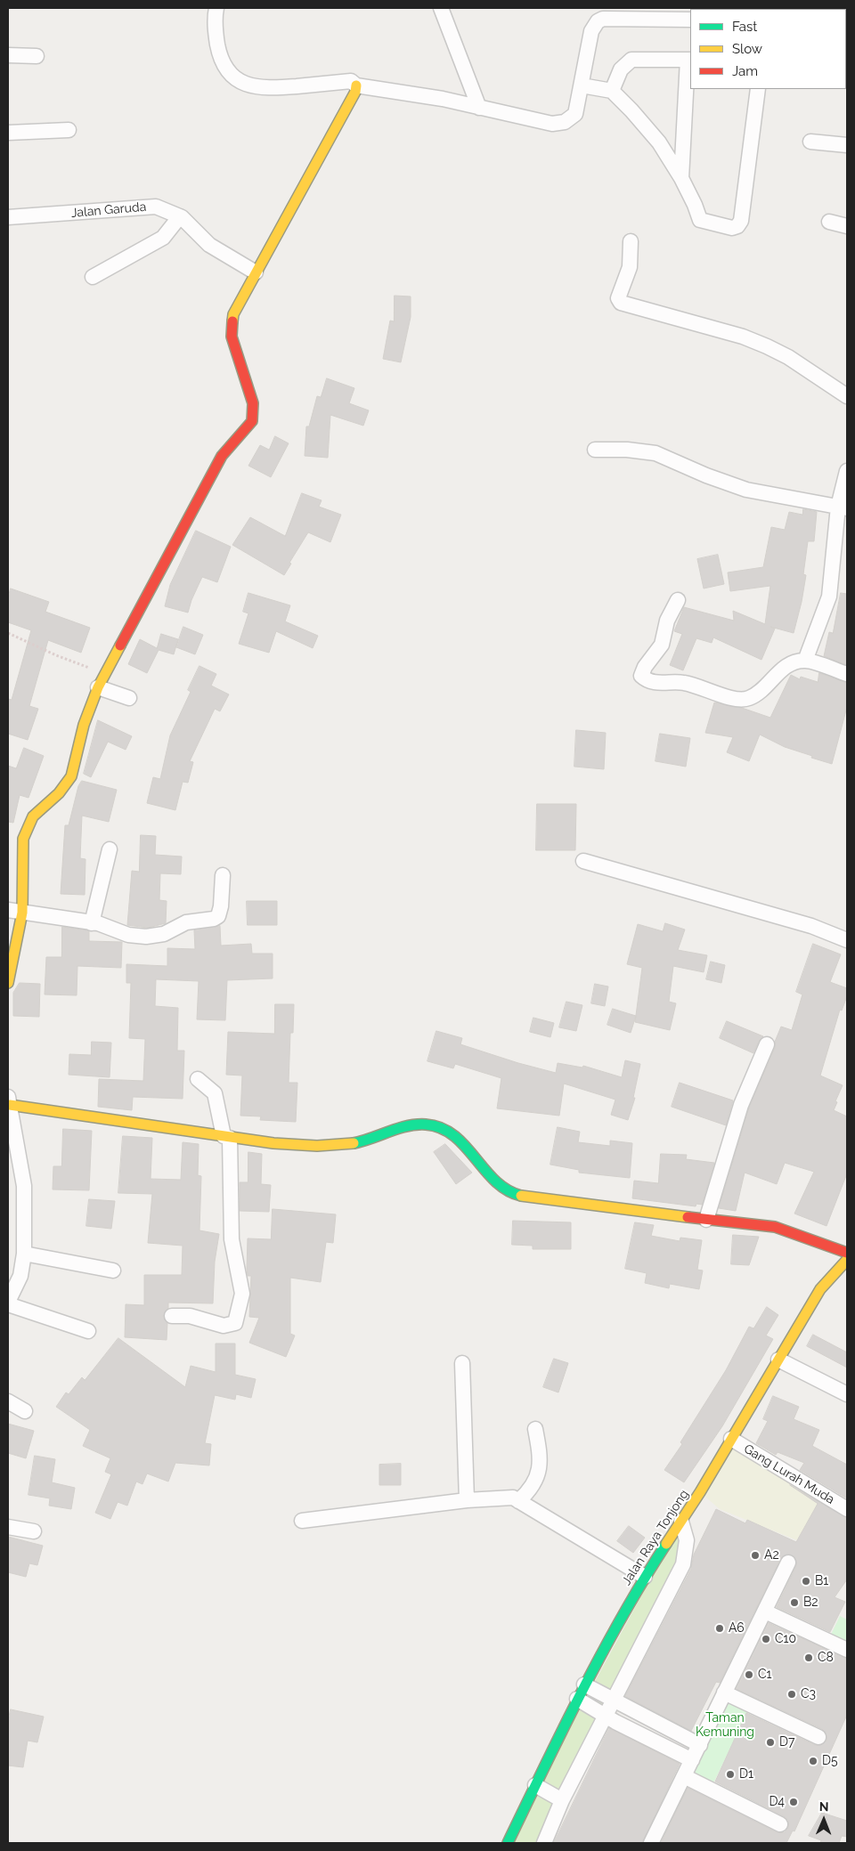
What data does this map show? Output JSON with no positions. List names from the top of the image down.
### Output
{
  "streets": {
    "street": ["Jalan Garuda", "Gang Lurah Muda", "Jalan Raya Tonjong"]
  },
  "crossings": [
    ["Gang Lurah Muda", "Jalan Raya Tonjong"]
  ],
  "parks": ["Taman Kemuning"],
  "places": [
    "A2",
    "B1",
    "B2",
    "A6",
    "C10",
    "C8",
    "C1",
    "C3",
    "D7",
    "D5",
    "D1",
    "D4"
  ],
  "legend": ["Fast", "Slow", "Jam"],
  "north": "top"
}
